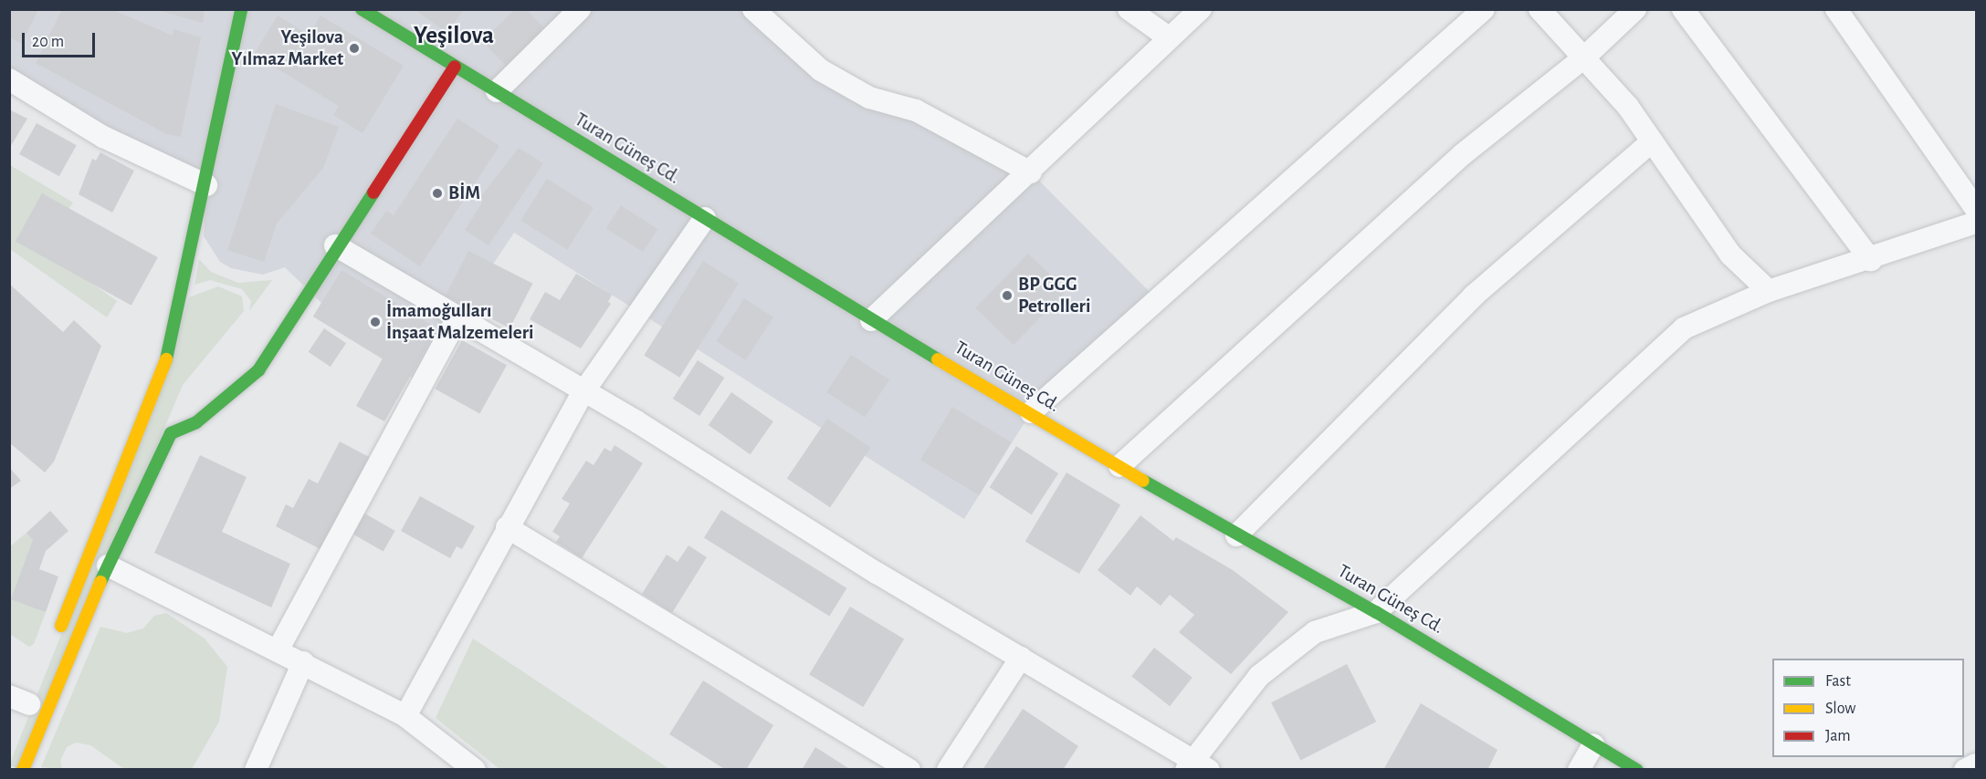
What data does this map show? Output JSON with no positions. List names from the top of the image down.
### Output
{
  "streets": {
    "main road": ["Turan Güneş Cd."]
  },
  "districts": ["Yeşilova"],
  "places": [
    "Yeşilova Yılmaz Market",
    "BİM",
    "BP GGG Petrolleri",
    "İmamoğulları İnşaat Malzemeleri"
  ],
  "legend": ["Fast", "Slow", "Jam"],
  "scale_bar": "20 m"
}
